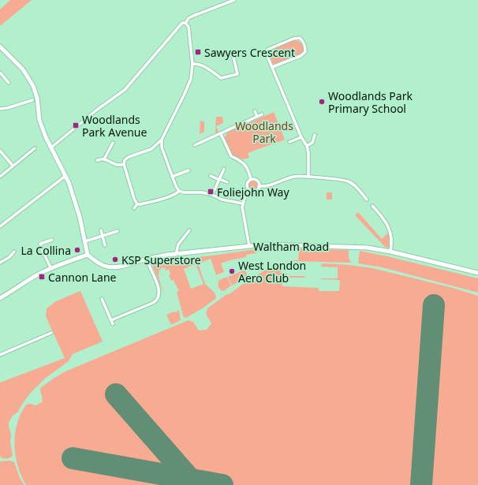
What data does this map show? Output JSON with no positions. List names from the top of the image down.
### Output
{
  "streets": {
    "street": ["Waltham Road"]
  },
  "parks": ["Woodlands Park"],
  "places": {
    "transit": [
      "Sawyers Crescent",
      "Woodlands Park Avenue",
      "Foliejohn Way",
      "Cannon Lane"
    ],
    "other": [
      "Woodlands Park Primary School",
      "La Collina",
      "KSP Superstore",
      "West London Aero Club"
    ]
  }
}
